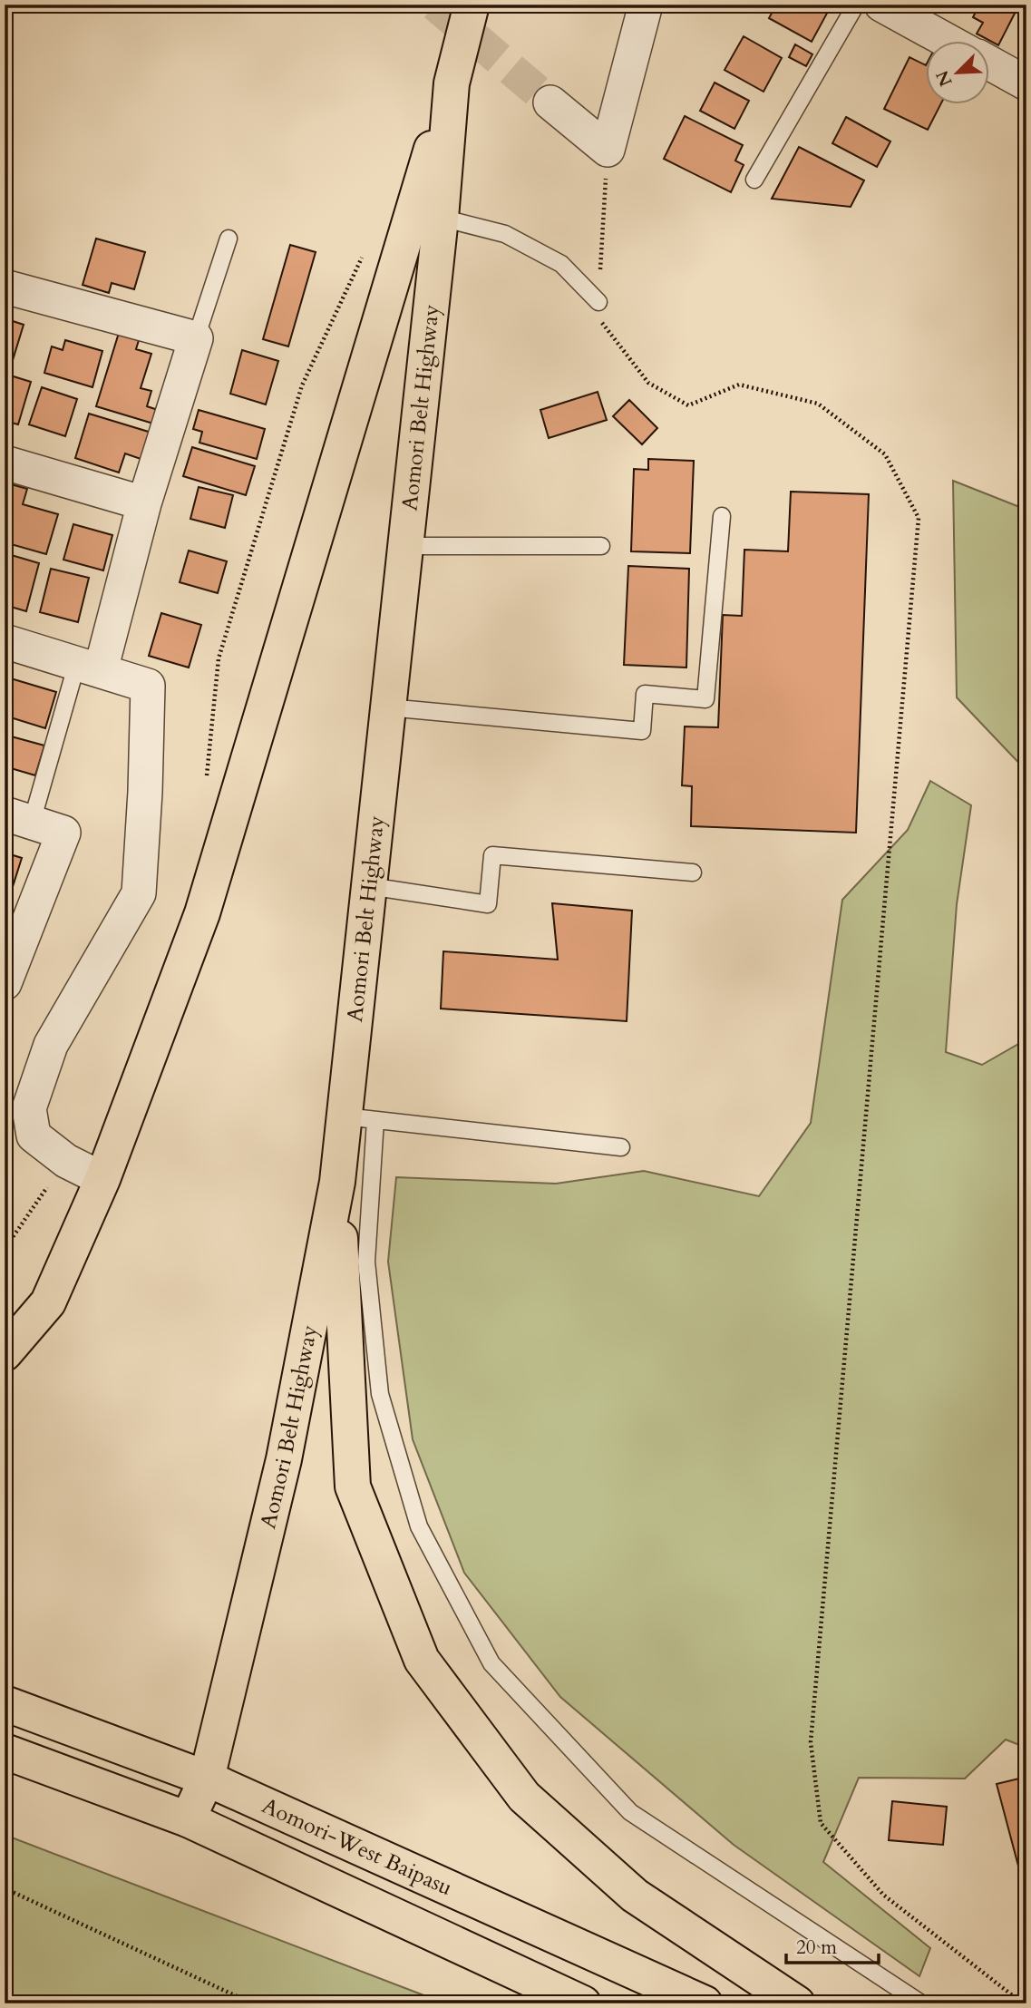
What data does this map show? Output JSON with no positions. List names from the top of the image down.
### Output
{
  "streets": {
    "highway": ["Aomori Belt Highway", "Aomori-West Baipasu"]
  },
  "crossings": [
    ["Aomori Belt Highway", "Aomori-West Baipasu"]
  ],
  "scale_bar": "20 m",
  "north": "bottom left"
}
